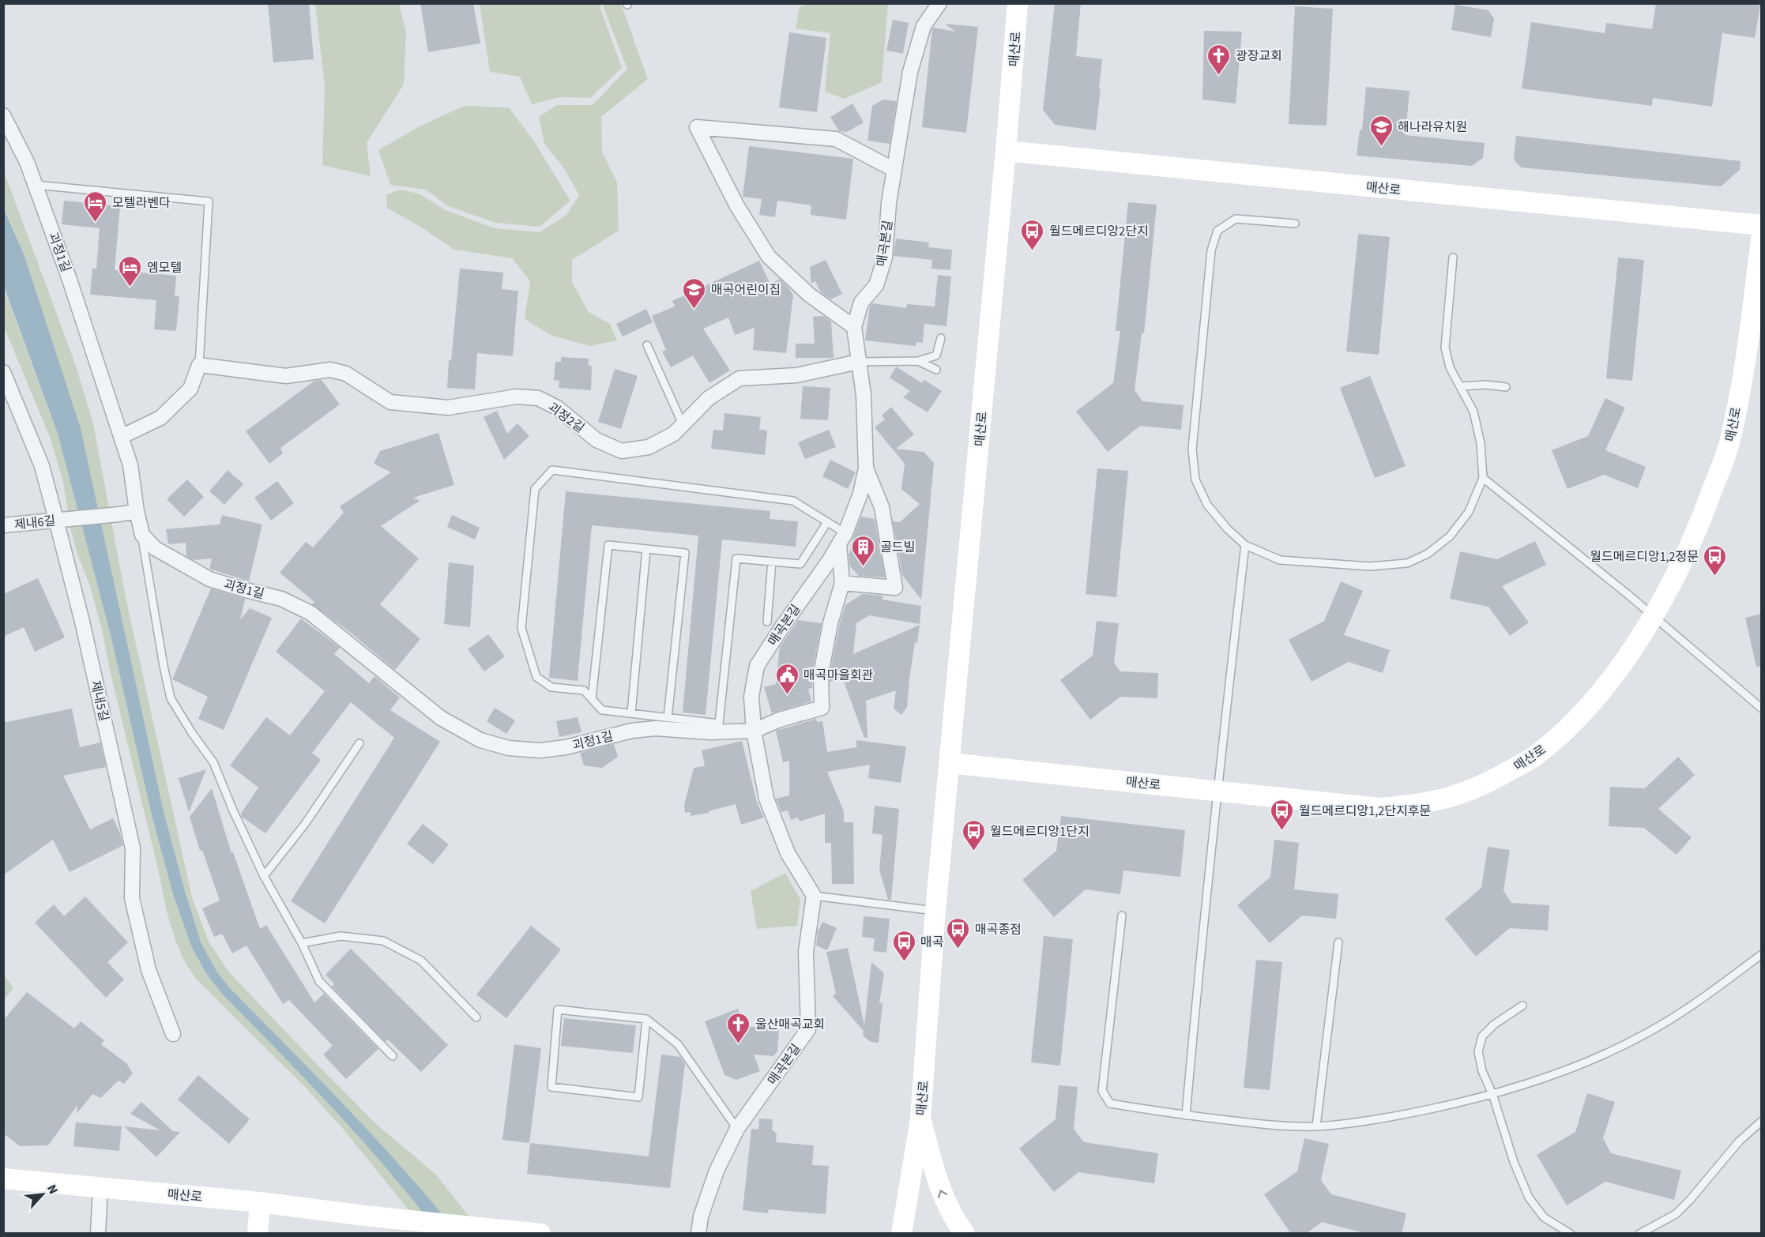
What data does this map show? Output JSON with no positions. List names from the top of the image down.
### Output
{
  "streets": {
    "street": [
      "매산로",
      "매곡본길",
      "괴정1길",
      "괴정2길",
      "제내6길",
      "제내5길"
    ]
  },
  "crossings": [
    ["매곡본길", "괴정1길"],
    ["매곡본길", "괴정2길"],
    ["괴정1길", "제내6길"],
    ["제내6길", "제내5길"]
  ],
  "places": {
    "church": ["광장교회", "울산매곡교회"],
    "school or university": ["해나라유치원", "매곡어린이집"],
    "hotel": ["모텔라벤다", "엠모텔"],
    "bus stop": [
      "월드메르디앙2단지",
      "월드메르디앙1,2정문",
      "월드메르디앙1,2단지후문",
      "월드메르디앙1단지",
      "매곡종점",
      "매곡"
    ],
    "building": ["골드빌"],
    "public building": ["매곡마을회관"]
  },
  "north": "top right"
}
